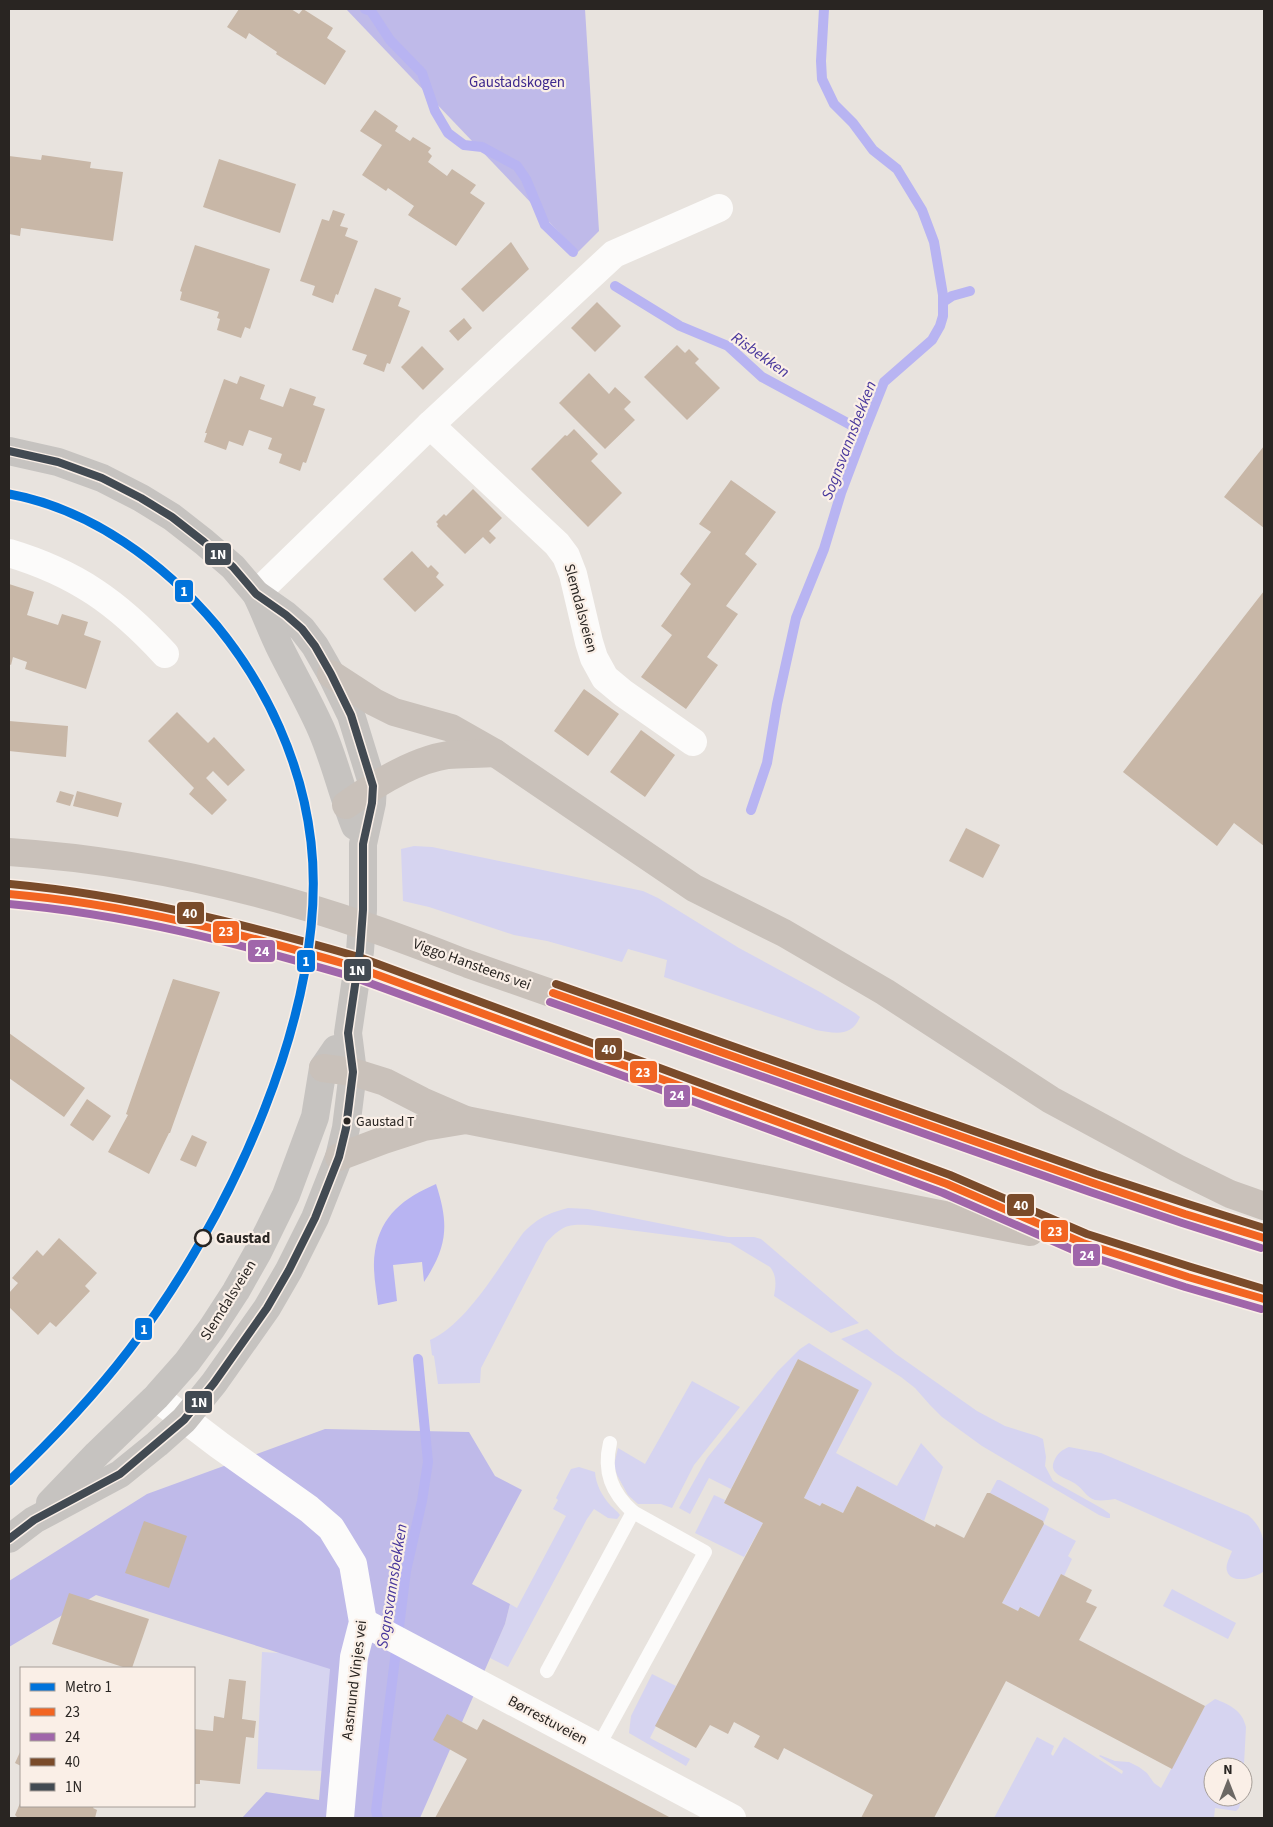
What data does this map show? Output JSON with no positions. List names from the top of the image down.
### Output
{
  "streets": {
    "highway": ["Viggo Hansteens vei"],
    "main road": ["Slemdalsveien"],
    "street": ["Aasmund Vinjes vei", "Børrestuveien"]
  },
  "crossings": [
    ["Slemdalsveien", "Aasmund Vinjes vei"],
    ["Aasmund Vinjes vei", "Børrestuveien"]
  ],
  "water": ["Risbekken", "Sognsvannsbekken"],
  "parks": ["Gaustadskogen"],
  "places": ["Gaustad T", "Gaustad"],
  "lines": [
    "transit line 1N",
    "metro line 1",
    "transit line 40",
    "transit line 23",
    "transit line 24"
  ],
  "legend": [
    "Metro 1",
    "23",
    "24",
    "40",
    "1N"
  ],
  "north": "top"
}
